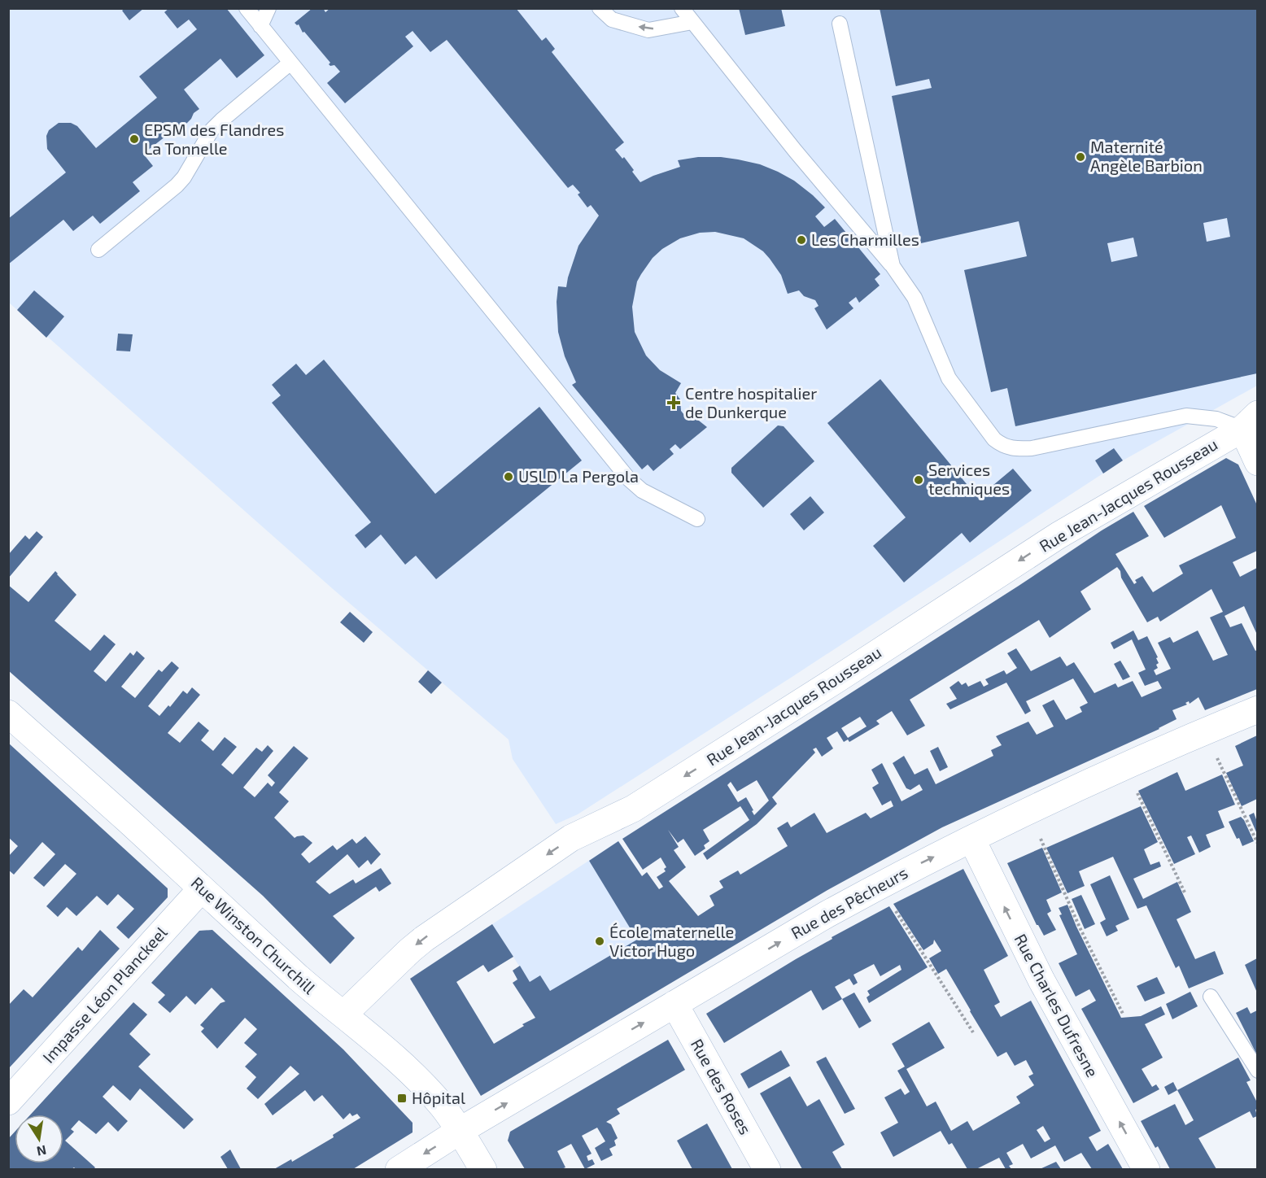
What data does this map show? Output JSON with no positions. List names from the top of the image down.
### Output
{
  "streets": {
    "street": [
      "Rue Jean-Jacques Rousseau",
      "Rue des Pêcheurs",
      "Rue Winston Churchill",
      "Impasse Léon Planckeel",
      "Rue Charles Dufresne",
      "Rue des Roses"
    ]
  },
  "crossings": [
    ["Rue Jean-Jacques Rousseau", "Rue Winston Churchill"],
    ["Rue des Pêcheurs", "Rue Winston Churchill"],
    ["Rue des Pêcheurs", "Rue Charles Dufresne"],
    ["Rue des Pêcheurs", "Rue des Roses"],
    ["Rue Winston Churchill", "Impasse Léon Planckeel"]
  ],
  "one_way": ["Rue Jean-Jacques Rousseau", "Rue Charles Dufresne"],
  "places": {
    "other": [
      "EPSM des Flandres La Tonnelle",
      "Maternité Angèle Barbion",
      "Les Charmilles",
      "USLD La Pergola",
      "Services techniques",
      "École maternelle Victor Hugo"
    ],
    "health": ["Centre hospitalier de Dunkerque"],
    "transit": ["Hôpital"]
  },
  "north": "bottom"
}
